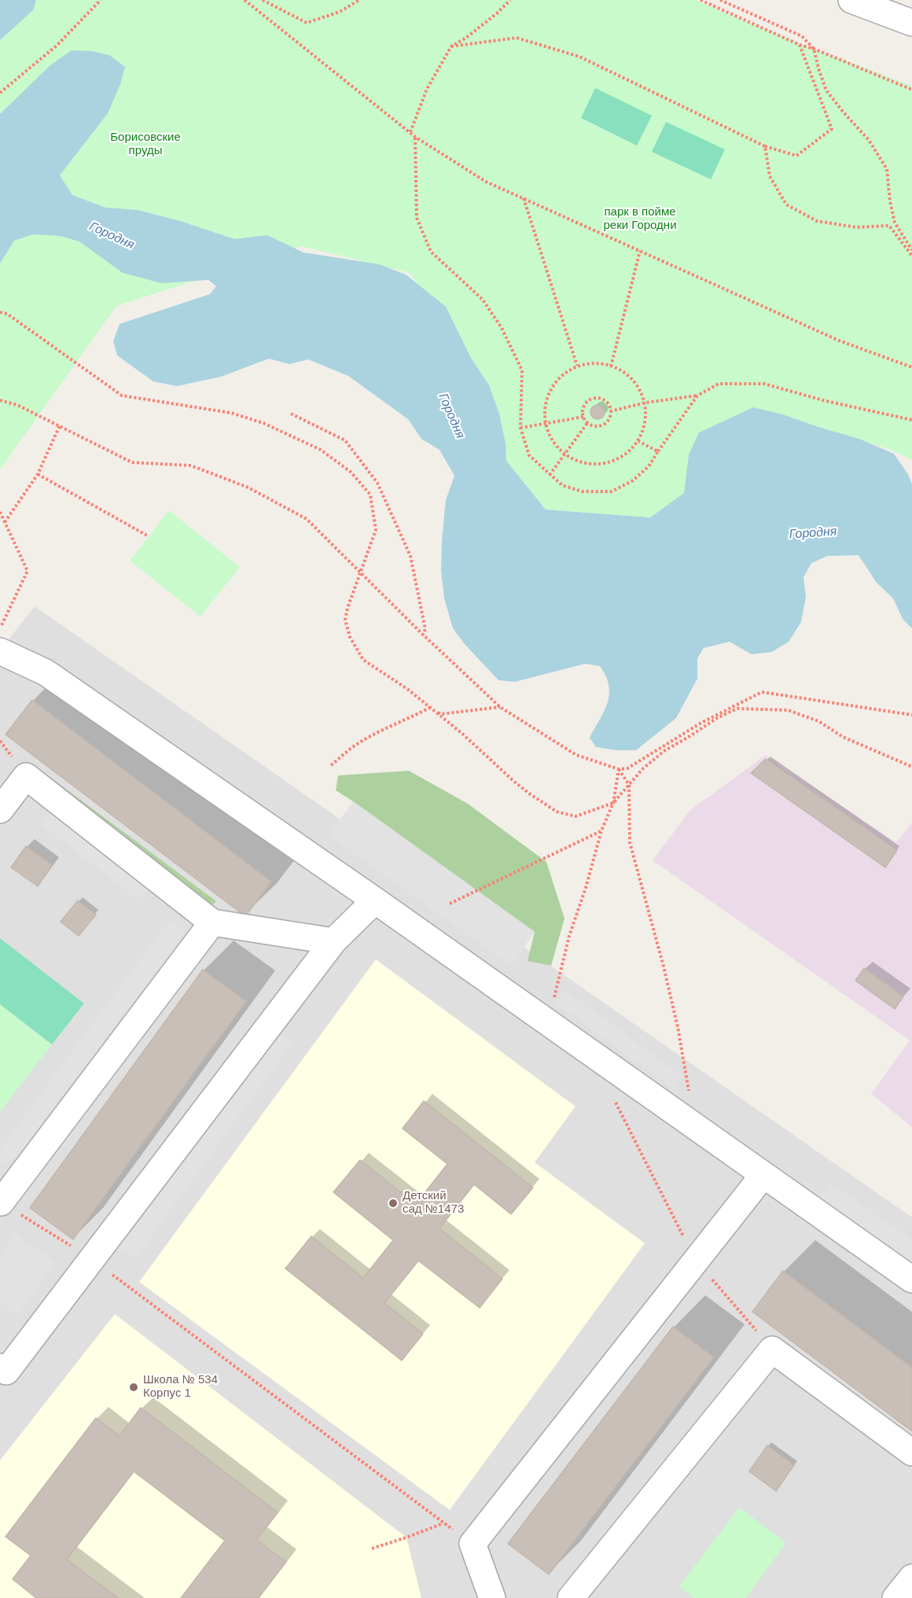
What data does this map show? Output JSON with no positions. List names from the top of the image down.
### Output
{
  "water": ["Городня"],
  "parks": ["Борисовские пруды", "парк в пойме реки Городни"],
  "places": ["Детский сад №1473", "Школа № 534 Корпус 1"]
}
